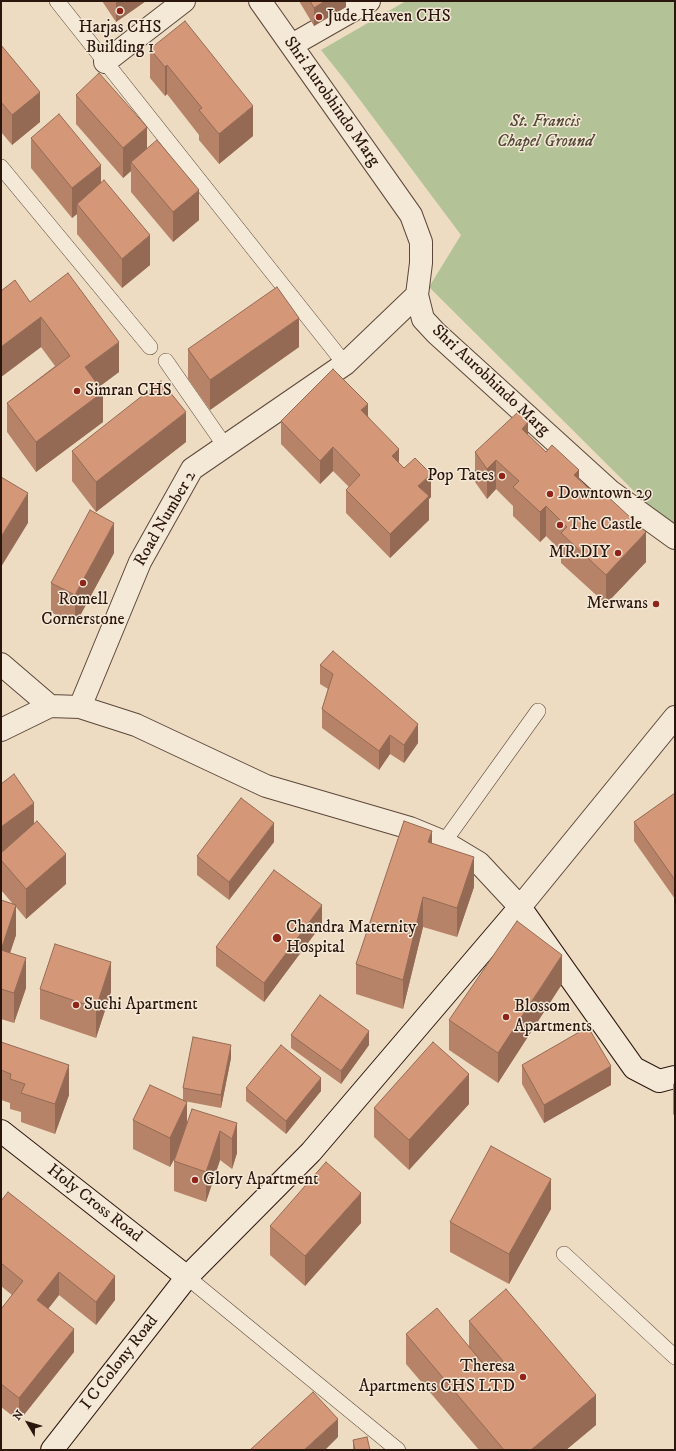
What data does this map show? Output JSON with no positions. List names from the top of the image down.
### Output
{
  "streets": {
    "street": [
      "Shri Aurobhindo Marg",
      "Road Number 2",
      "Holy Cross Road",
      "I C Colony Road"
    ]
  },
  "crossings": [
    ["Shri Aurobhindo Marg", "Road Number 2"],
    ["Holy Cross Road", "I C Colony Road"]
  ],
  "parks": ["St. Francis Chapel Ground"],
  "places": [
    "Harjas CHS Building 1",
    "Jude Heaven CHS",
    "Simran CHS",
    "Pop Tates",
    "Downtown 29",
    "The Castle",
    "MR.DIY",
    "Romell Cornerstone",
    "Merwans",
    "Chandra Maternity Hospital",
    "Suchi Apartment",
    "Blossom Apartments",
    "Glory Apartment",
    "Theresa Apartments CHS LTD"
  ],
  "north": "top left"
}
